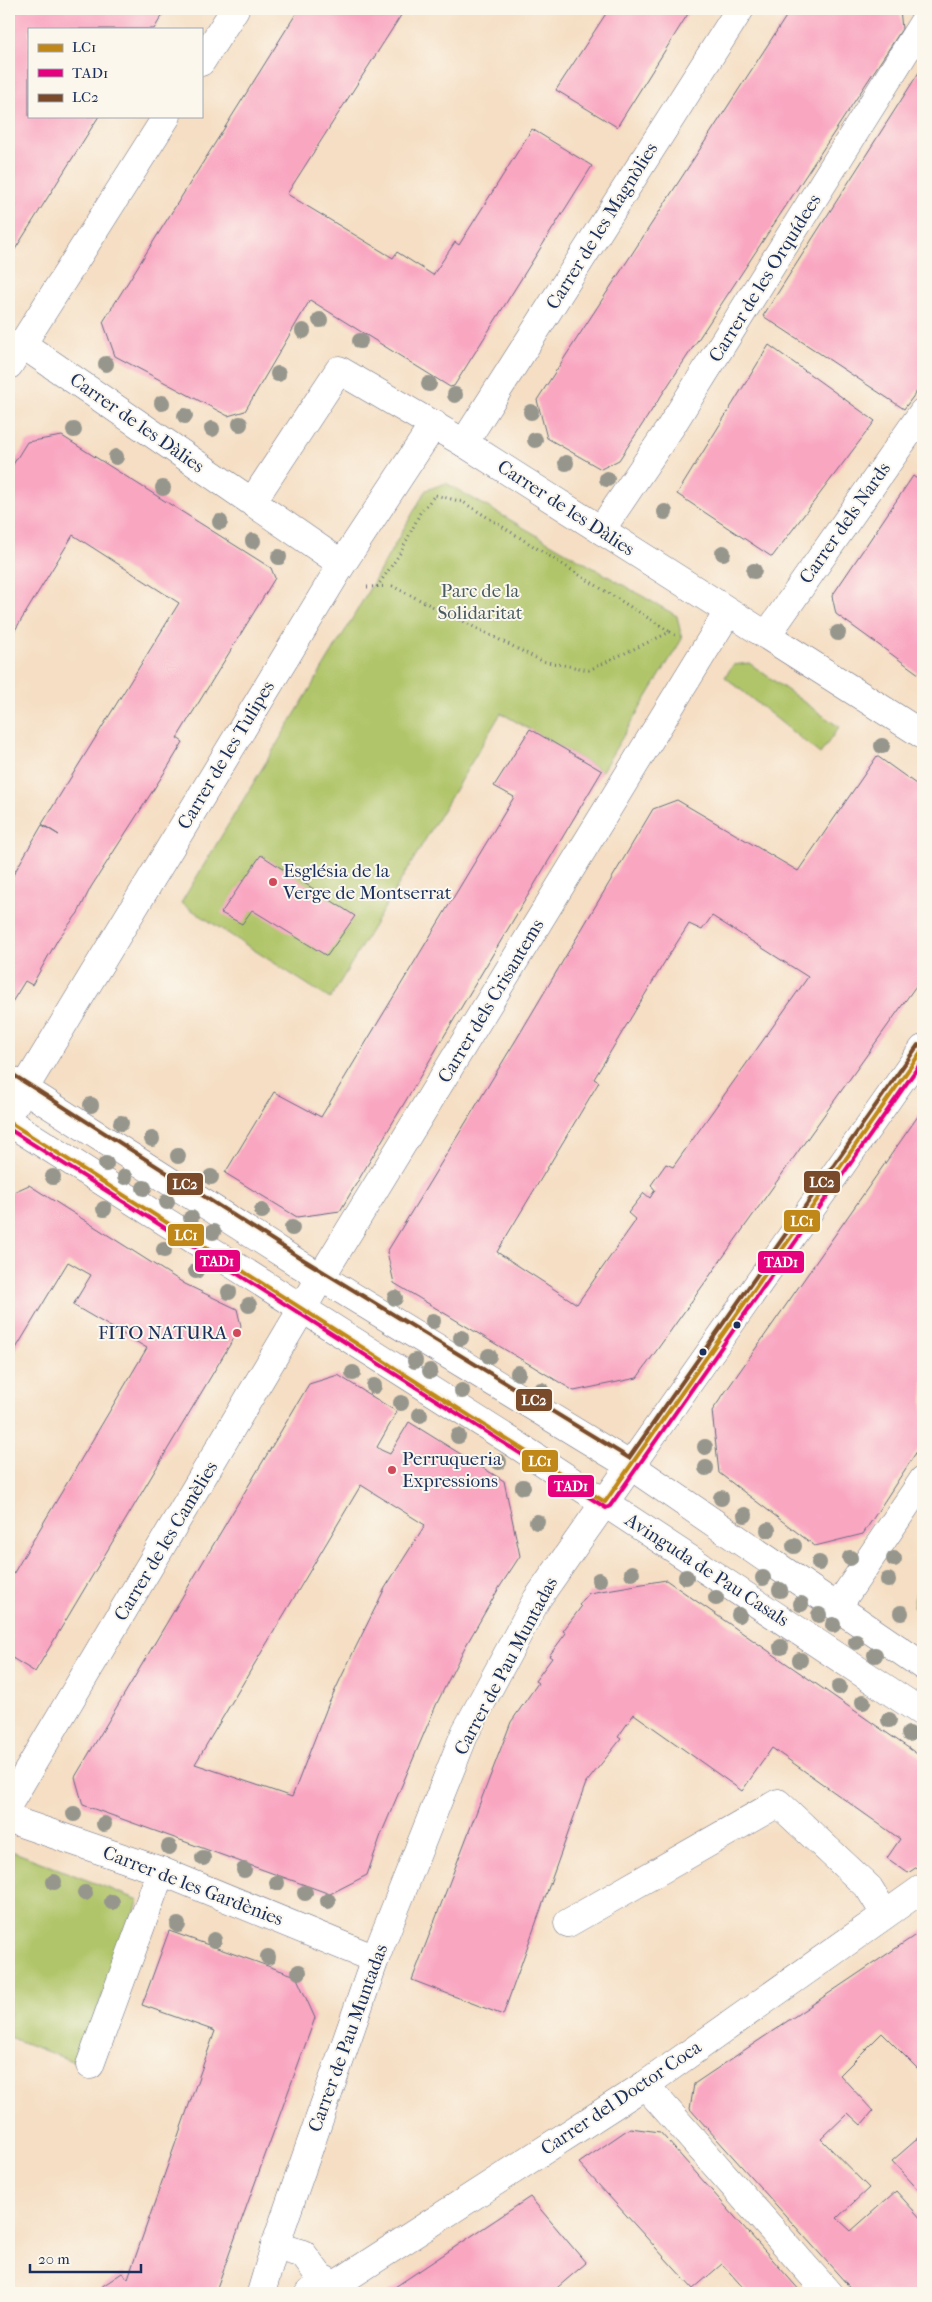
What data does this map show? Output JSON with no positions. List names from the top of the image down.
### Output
{
  "streets": {
    "street": [
      "Carrer de les Magnòlies",
      "Carrer de les Orquídees",
      "Carrer de les Dàlies",
      "Carrer dels Nards",
      "Carrer de les Tulipes",
      "Carrer dels Crisantems",
      "Carrer de les Camèlies",
      "Avinguda de Pau Casals",
      "Carrer de Pau Muntadas",
      "Carrer de les Gardènies",
      "Carrer del Doctor Coca"
    ]
  },
  "crossings": [
    ["Carrer de les Magnòlies", "Carrer de les Dàlies"],
    ["Carrer de les Orquídees", "Carrer de les Dàlies"],
    ["Carrer de les Dàlies", "Carrer dels Nards"],
    ["Carrer de les Dàlies", "Carrer de les Tulipes"],
    ["Carrer de les Dàlies", "Carrer dels Crisantems"],
    ["Carrer dels Crisantems", "Carrer de les Camèlies"],
    ["Carrer de les Camèlies", "Avinguda de Pau Casals"],
    ["Avinguda de Pau Casals", "Carrer de Pau Muntadas"],
    ["Carrer de Pau Muntadas", "Carrer de les Gardènies"]
  ],
  "parks": ["Parc de la Solidaritat"],
  "places": ["Església de la Verge de Montserrat", "FITO NATURA", "Perruqueria Expressions"],
  "lines": ["transit line LC2", "transit line LC1", "transit line TAD1"],
  "legend": ["LC1", "TAD1", "LC2"],
  "scale_bar": "20 m"
}
